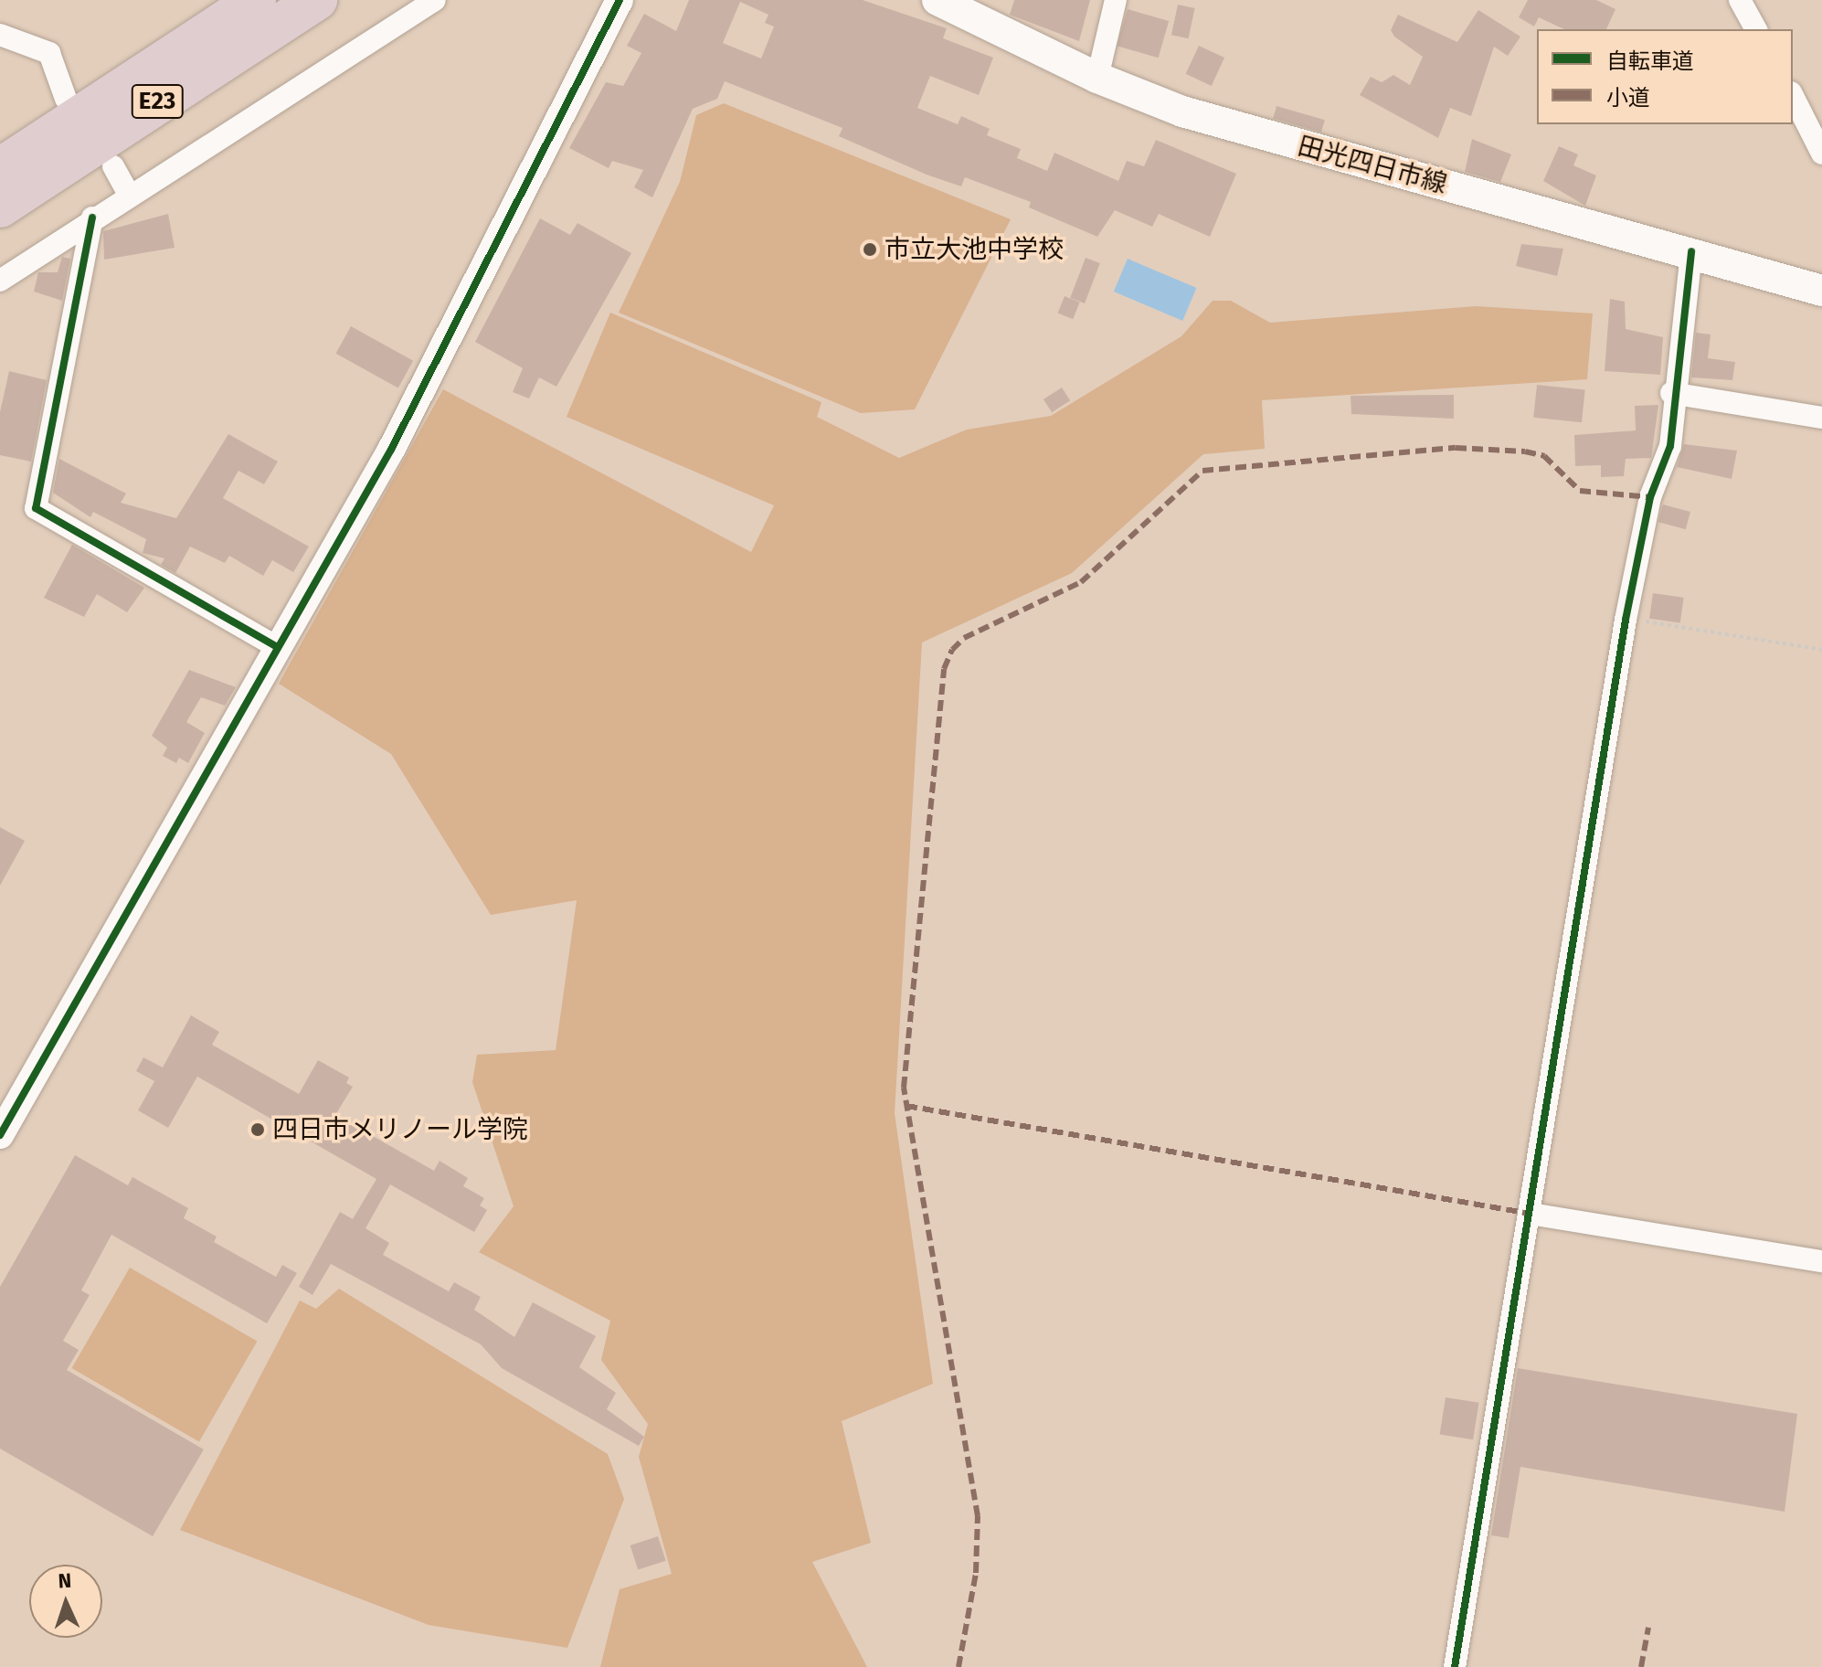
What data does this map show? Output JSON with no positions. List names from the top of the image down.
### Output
{
  "streets": {
    "highway": ["E23"],
    "main road": ["田光四日市線"]
  },
  "places": ["市立大池中学校", "四日市メリノール学院"],
  "legend": ["自転車道", "小道"],
  "north": "top"
}
